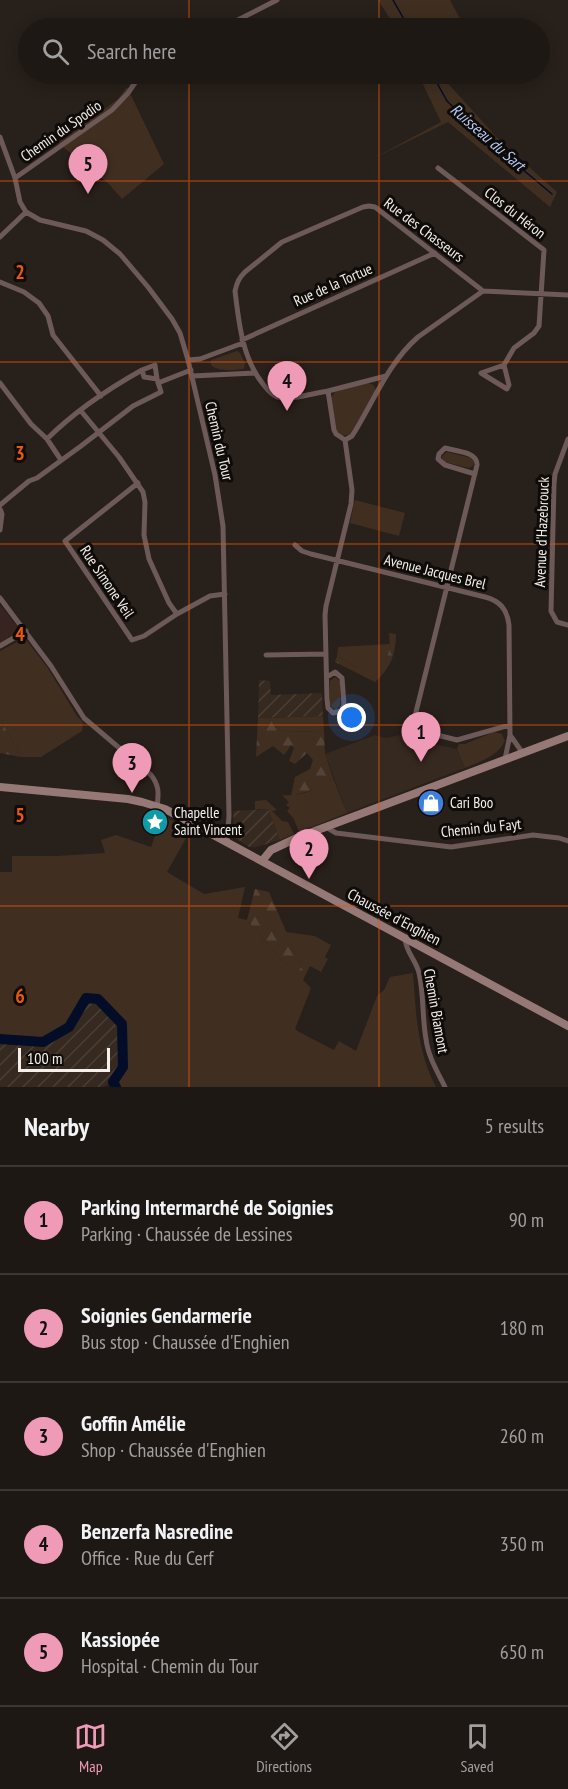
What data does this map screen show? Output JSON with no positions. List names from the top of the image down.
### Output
{
  "streets": {
    "main road": ["Chaussée d'Enghien"],
    "street": [
      "Chemin du Spodio",
      "Clos du Héron",
      "Rue des Chasseurs",
      "Rue de la Tortue",
      "Chemin du Tour",
      "Avenue d'Hazebrouck",
      "Avenue Jacques Brel",
      "Rue Simone Veil",
      "Chemin du Fayt",
      "Chemin Biamont"
    ]
  },
  "crossings": [
    ["Rue des Chasseurs", "Rue de la Tortue"],
    ["Rue de la Tortue", "Chemin du Tour"],
    ["Chemin du Tour", "Chaussée d'Enghien"],
    ["Chaussée d'Enghien", "Chemin Biamont"]
  ],
  "water": ["Ruisseau du Sart"],
  "places": {
    "shop": ["Cari Boo"],
    "place": ["Chapelle Saint Vincent"]
  },
  "scale_bar": "100 m",
  "page": {
    "search": "Search here",
    "pins": [
      "5",
      "4",
      "1",
      "3",
      "2"
    ],
    "scale": "100 m",
    "heading": ["Nearby", "5 results"],
    "list": [
      {
        "mark": "1",
        "name": "Parking Intermarché de Soignies",
        "note": "Parking · Chaussée de Lessines",
        "value": "90 m"
      },
      {
        "mark": "2",
        "name": "Soignies Gendarmerie",
        "note": "Bus stop · Chaussée d'Enghien",
        "value": "180 m"
      },
      {
        "mark": "3",
        "name": "Goffin Amélie",
        "note": "Shop · Chaussée d'Enghien",
        "value": "260 m"
      },
      {
        "mark": "4",
        "name": "Benzerfa Nasredine",
        "note": "Office · Rue du Cerf",
        "value": "350 m"
      },
      {
        "mark": "5",
        "name": "Kassiopée",
        "note": "Hospital · Chemin du Tour",
        "value": "650 m"
      }
    ],
    "nav": ["Map", "Directions", "Saved"]
  },
  "grid": {
    "rows": [
      "2",
      "3",
      "4",
      "5",
      "6"
    ]
  }
}
